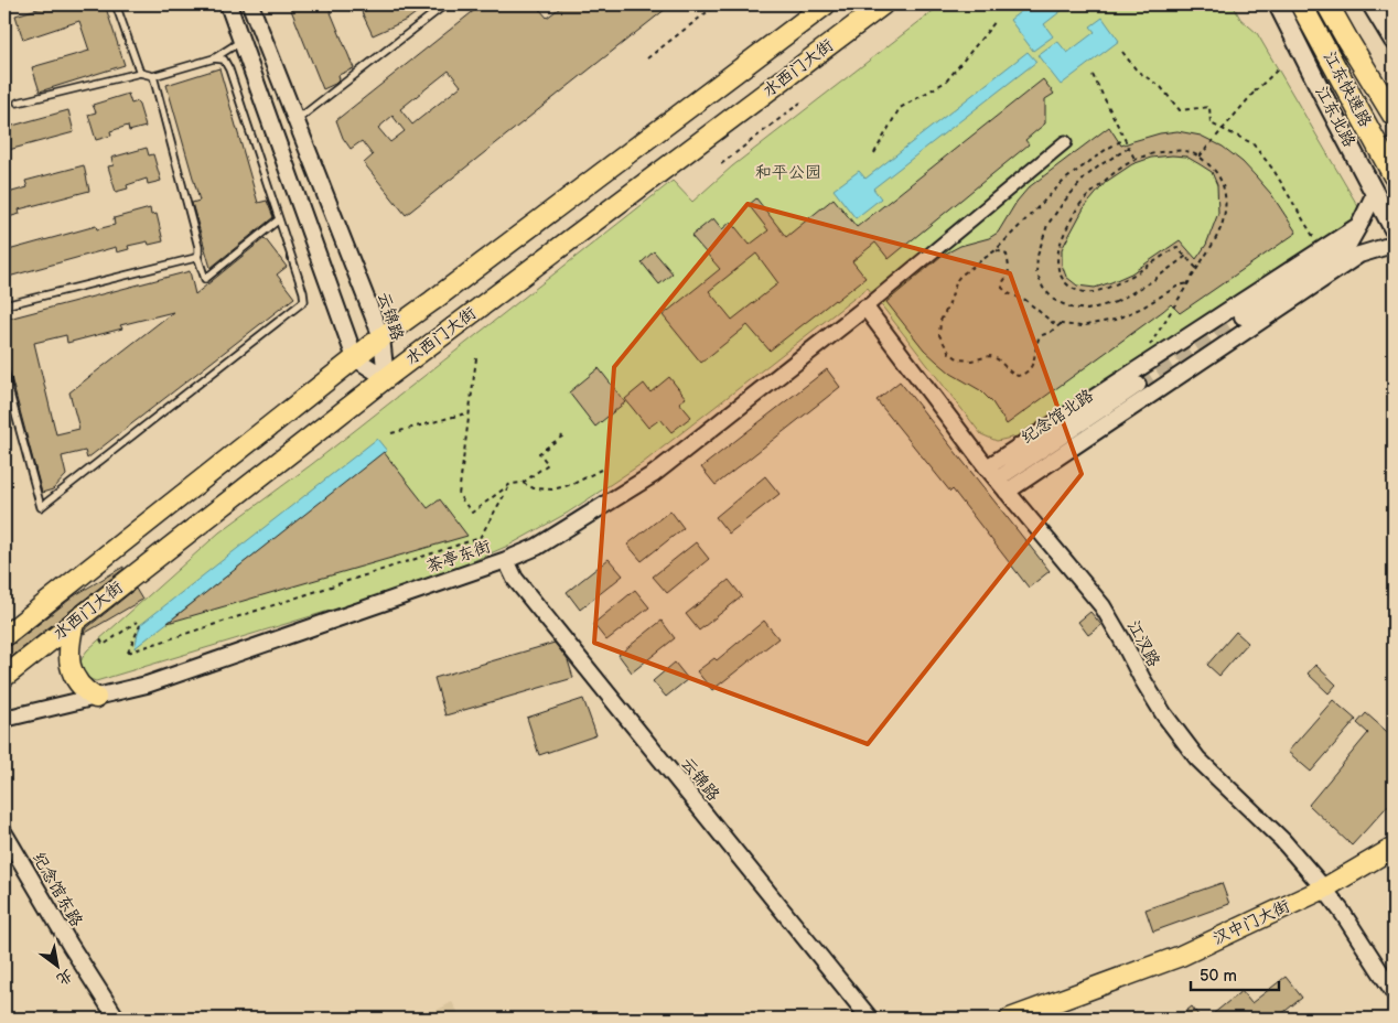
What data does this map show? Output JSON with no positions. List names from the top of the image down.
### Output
{
  "streets": {
    "highway": ["江东快速路"],
    "main road": ["水西门大街", "江东北路", "汉中门大街"],
    "street": [
      "云锦路",
      "纪念馆北路",
      "茶亭东街",
      "江汊路",
      "纪念馆东路"
    ]
  },
  "crossings": [
    ["水西门大街", "云锦路"],
    ["云锦路", "茶亭东街"],
    ["纪念馆北路", "江汊路"],
    ["茶亭东街", "江汊路"],
    ["江汊路", "汉中门大街"]
  ],
  "parks": ["和平公园"],
  "scale_bar": "50 m",
  "north": "bottom right"
}
